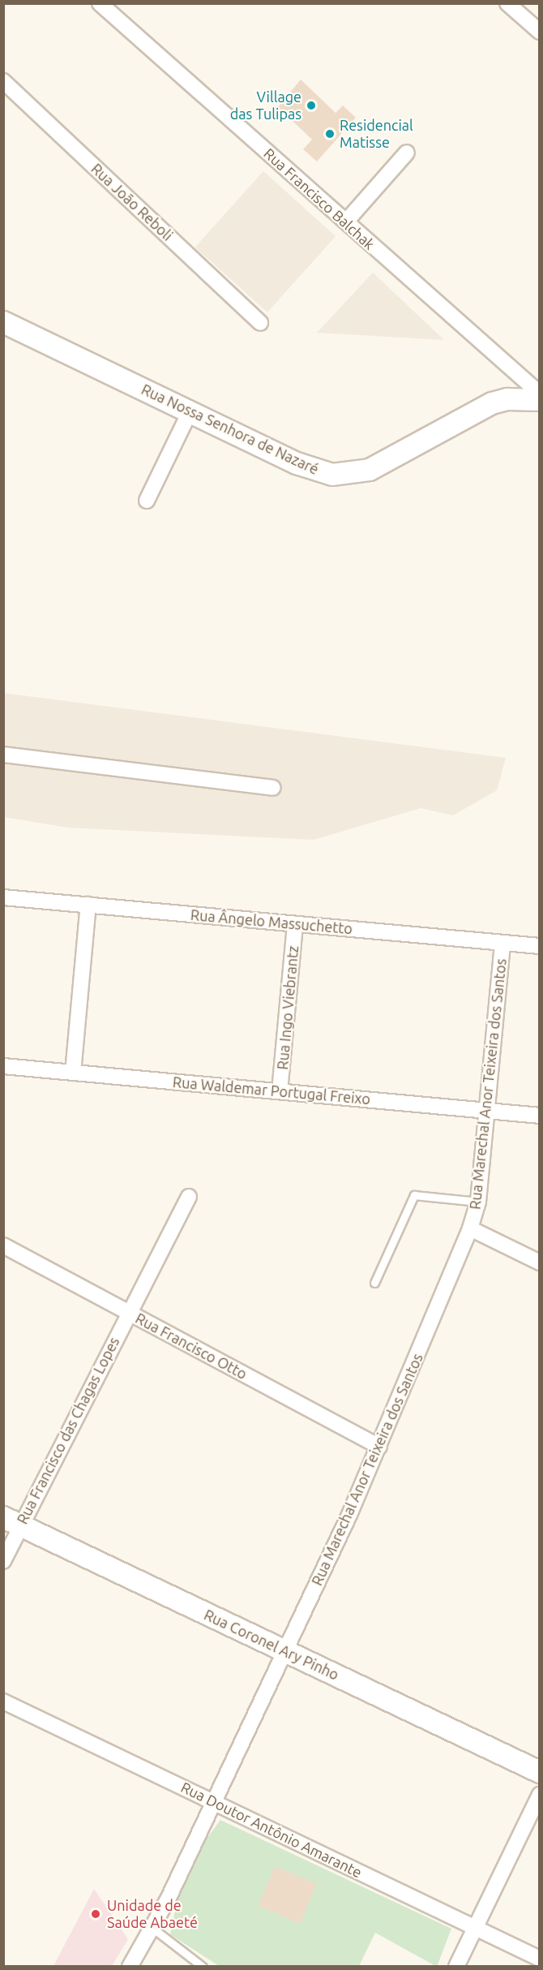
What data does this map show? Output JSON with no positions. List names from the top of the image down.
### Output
{
  "streets": {
    "street": [
      "Rua Francisco Balchak",
      "Rua João Reboli",
      "Rua Nossa Senhora de Nazaré",
      "Rua Ângelo Massuchetto",
      "Rua Ingo Viebrantz",
      "Rua Marechal Anor Teixeira dos Santos",
      "Rua Waldemar Portugal Freixo",
      "Rua Francisco Otto",
      "Rua Francisco das Chagas Lopes",
      "Rua Coronel Ary Pinho",
      "Rua Doutor Antônio Amarante"
    ]
  },
  "crossings": [
    ["Rua Ângelo Massuchetto", "Rua Ingo Viebrantz"],
    ["Rua Ângelo Massuchetto", "Rua Marechal Anor Teixeira dos Santos"],
    ["Rua Ingo Viebrantz", "Rua Waldemar Portugal Freixo"],
    ["Rua Marechal Anor Teixeira dos Santos", "Rua Waldemar Portugal Freixo"],
    ["Rua Marechal Anor Teixeira dos Santos", "Rua Francisco Otto"],
    ["Rua Marechal Anor Teixeira dos Santos", "Rua Coronel Ary Pinho"],
    ["Rua Marechal Anor Teixeira dos Santos", "Rua Doutor Antônio Amarante"],
    ["Rua Francisco Otto", "Rua Francisco das Chagas Lopes"],
    ["Rua Francisco das Chagas Lopes", "Rua Coronel Ary Pinho"]
  ],
  "places": ["Village das Tulipas", "Residencial Matisse", "Unidade de Saúde Abaeté"]
}
